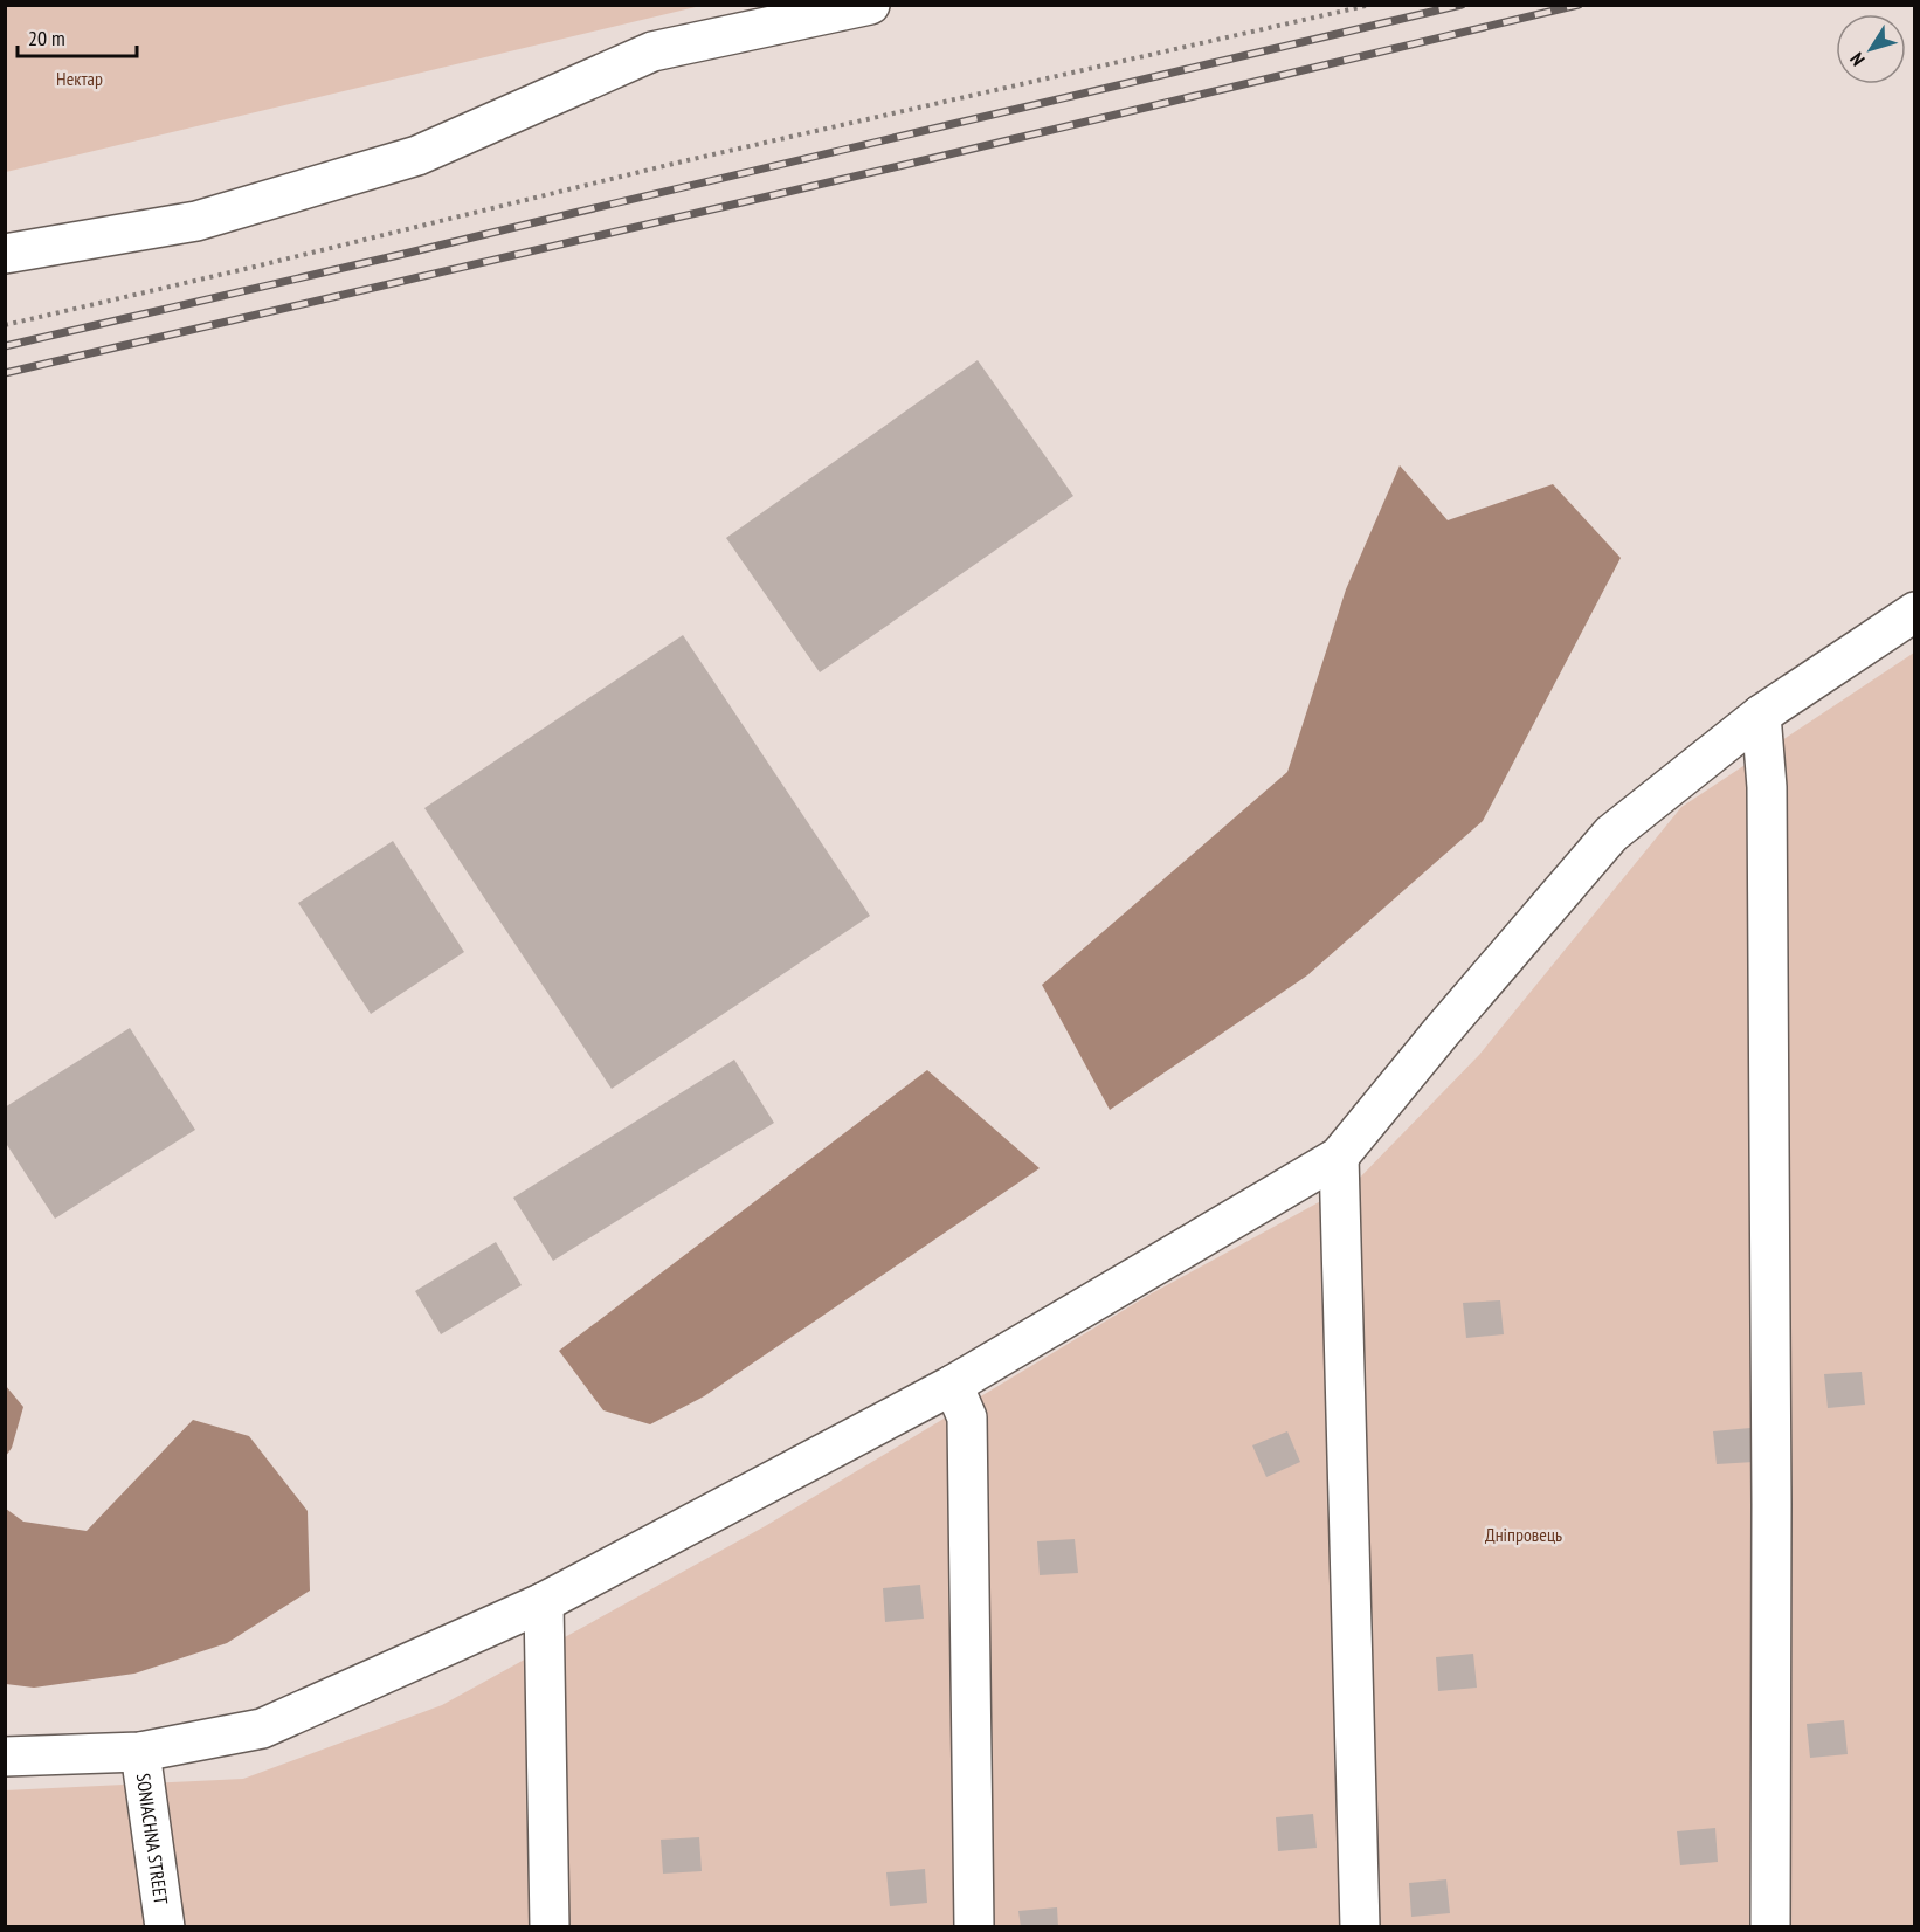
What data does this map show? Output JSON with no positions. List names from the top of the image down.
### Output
{
  "streets": {
    "street": ["SONIACHNA STREET"]
  },
  "parks": ["Нектар", "Дніпровець"],
  "scale_bar": "20 m",
  "north": "bottom left"
}
